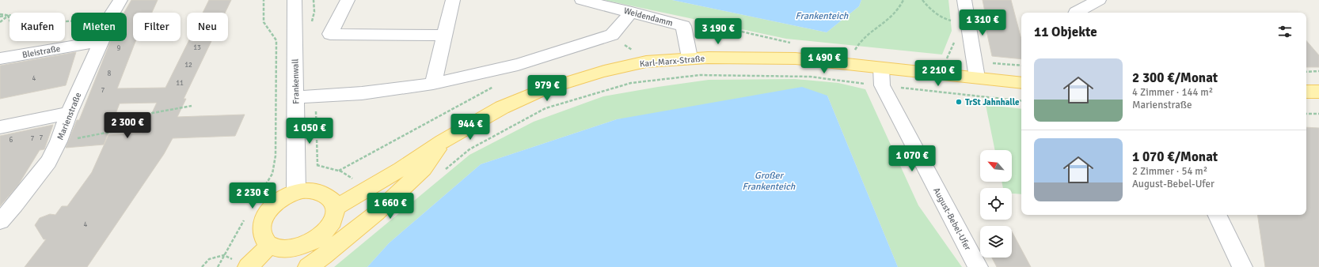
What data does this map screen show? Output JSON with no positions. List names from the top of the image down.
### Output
{
  "streets": {
    "main road": ["Karl-Marx-Straße"],
    "street": [
      "Weidendamm",
      "Bleistraße",
      "Frankenwall",
      "Marienstraße",
      "August-Bebel-Ufer"
    ]
  },
  "crossings": [
    ["Weidendamm", "Karl-Marx-Straße"],
    ["Bleistraße", "Marienstraße"],
    ["Karl-Marx-Straße", "Frankenwall"],
    ["Karl-Marx-Straße", "August-Bebel-Ufer"]
  ],
  "water": ["Frankenteich", "Großer Frankenteich"],
  "places": ["TrSt Jahnhalle"],
  "house_numbers": [
    "13",
    "9",
    "12",
    "8",
    "4",
    "11",
    "7",
    "7",
    "7",
    "6",
    "4"
  ],
  "north": "top left",
  "page": {
    "price": [
      "1 310 €",
      "3 190 €",
      "1 490 €",
      "2 210 €",
      "979 €",
      "2 300 €",
      "944 €",
      "1 050 €",
      "1 070 €",
      "2 230 €",
      "1 660 €"
    ],
    "chip": [
      "Kaufen",
      "Mieten",
      "Filter",
      "Neu"
    ],
    "heading": "11 Objekte",
    "list": [
      {
        "name": "2 300 €/Monat",
        "note": "4 Zimmer · 144 m² · Marienstraße"
      },
      {
        "name": "1 070 €/Monat",
        "note": "2 Zimmer · 54 m² · August-Bebel-Ufer"
      }
    ]
  }
}
